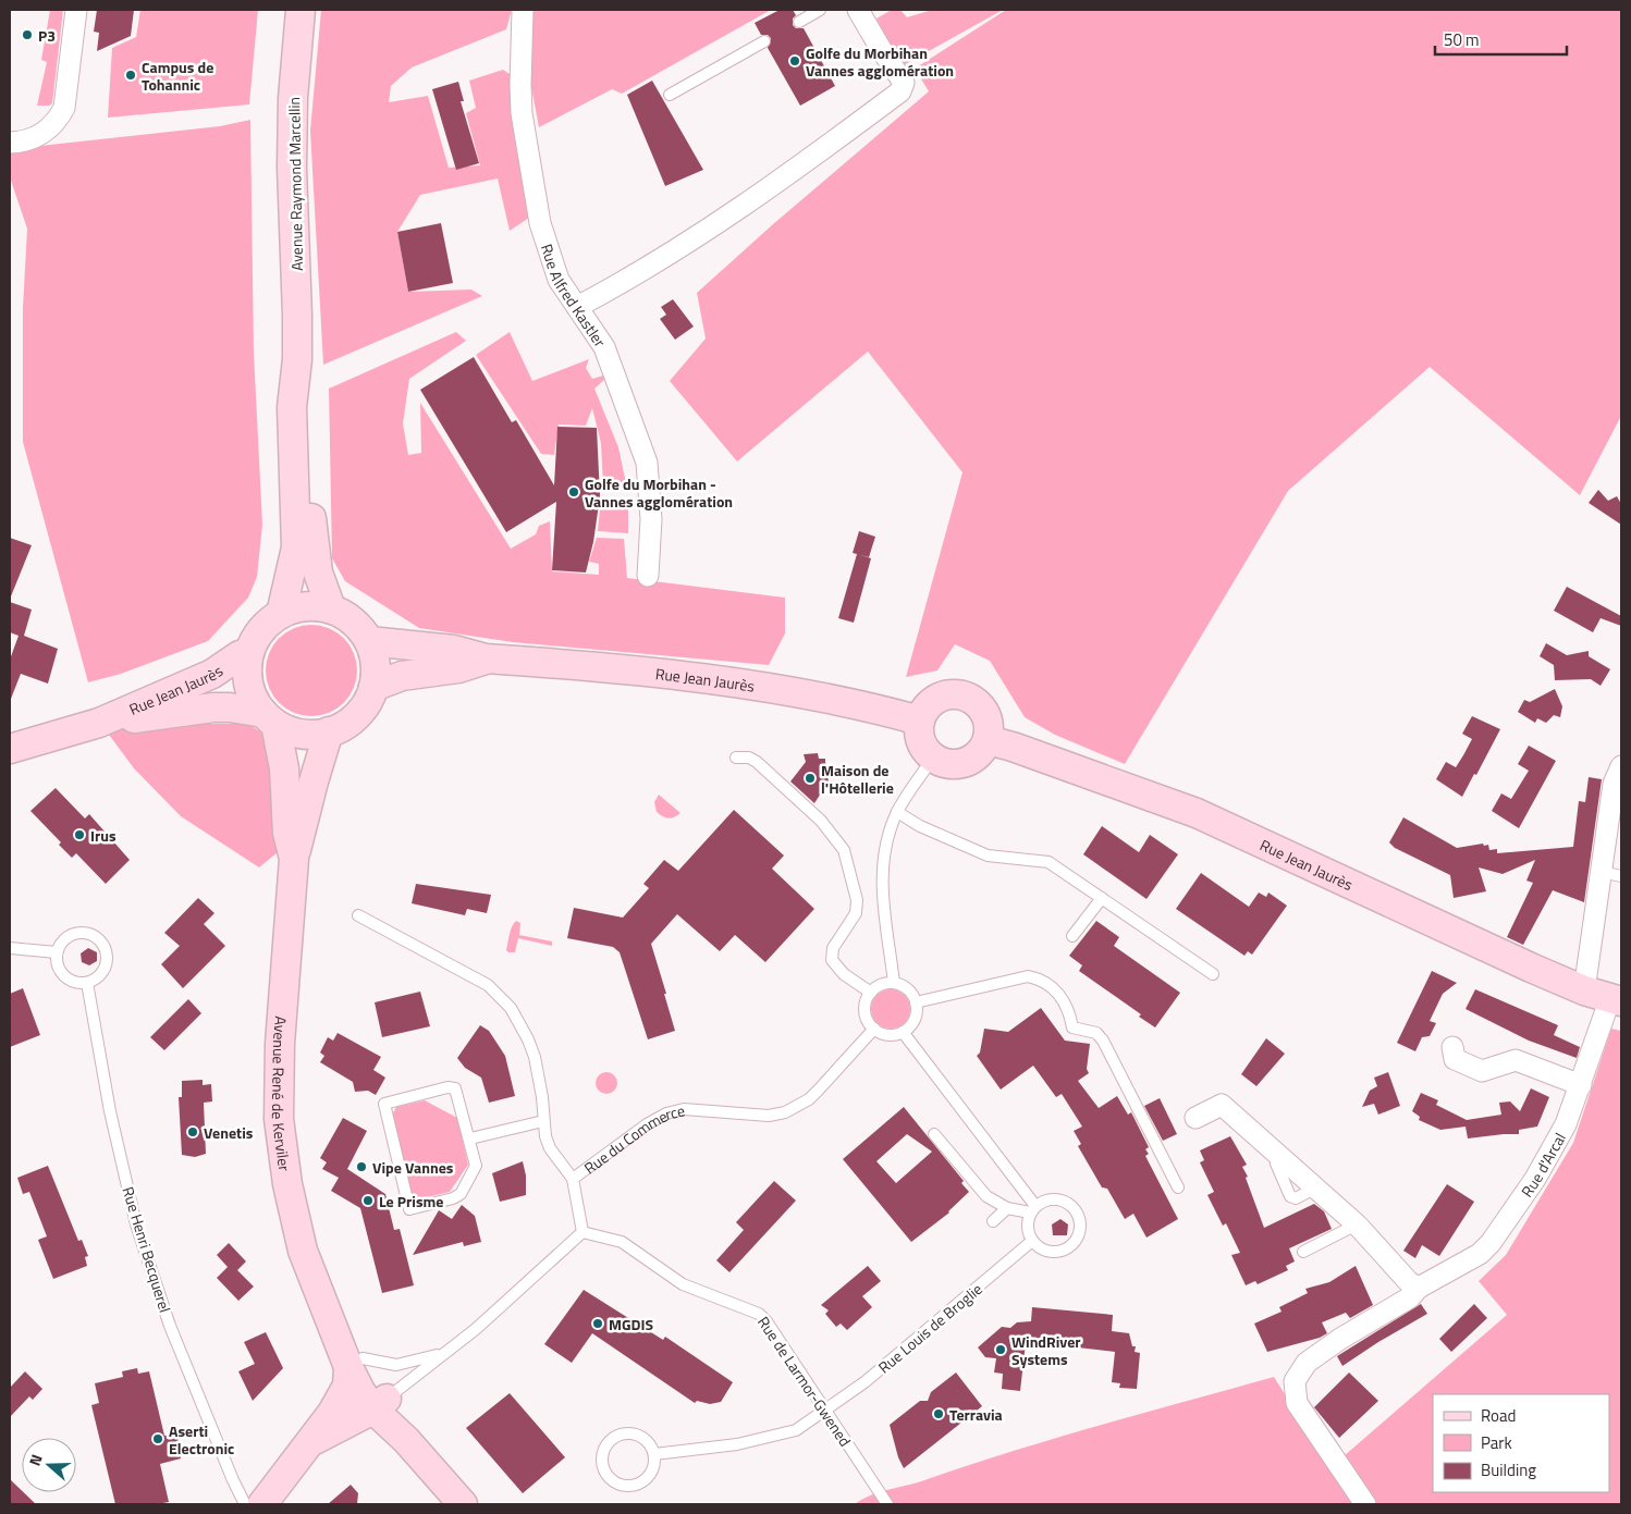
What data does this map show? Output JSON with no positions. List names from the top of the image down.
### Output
{
  "streets": {
    "main road": ["Avenue Raymond Marcellin", "Rue Jean Jaurès", "Avenue René de Kerviler"],
    "street": ["Rue Alfred Kastler", "Rue d'Arcal"],
    "lane": [
      "Rue du Commerce",
      "Rue Henri Becquerel",
      "Rue Louis de Broglie",
      "Rue de Larmor-Gwened"
    ]
  },
  "crossings": [
    ["Avenue Raymond Marcellin", "Rue Jean Jaurès"],
    ["Avenue Raymond Marcellin", "Avenue René de Kerviler"],
    ["Rue Jean Jaurès", "Avenue René de Kerviler"],
    ["Rue Jean Jaurès", "Rue d'Arcal"],
    ["Rue du Commerce", "Rue de Larmor-Gwened"],
    ["Rue Louis de Broglie", "Rue de Larmor-Gwened"]
  ],
  "places": [
    "P3",
    "Golfe du Morbihan Vannes agglomération",
    "Campus de Tohannic",
    "Golfe du Morbihan - Vannes agglomération",
    "Maison de l'Hôtellerie",
    "Irus",
    "Venetis",
    "Vipe Vannes",
    "Le Prisme",
    "MGDIS",
    "WindRiver Systems",
    "Terravia",
    "Aserti Electronic"
  ],
  "legend": ["Road", "Park", "Building"],
  "scale_bar": "50 m",
  "north": "left"
}
